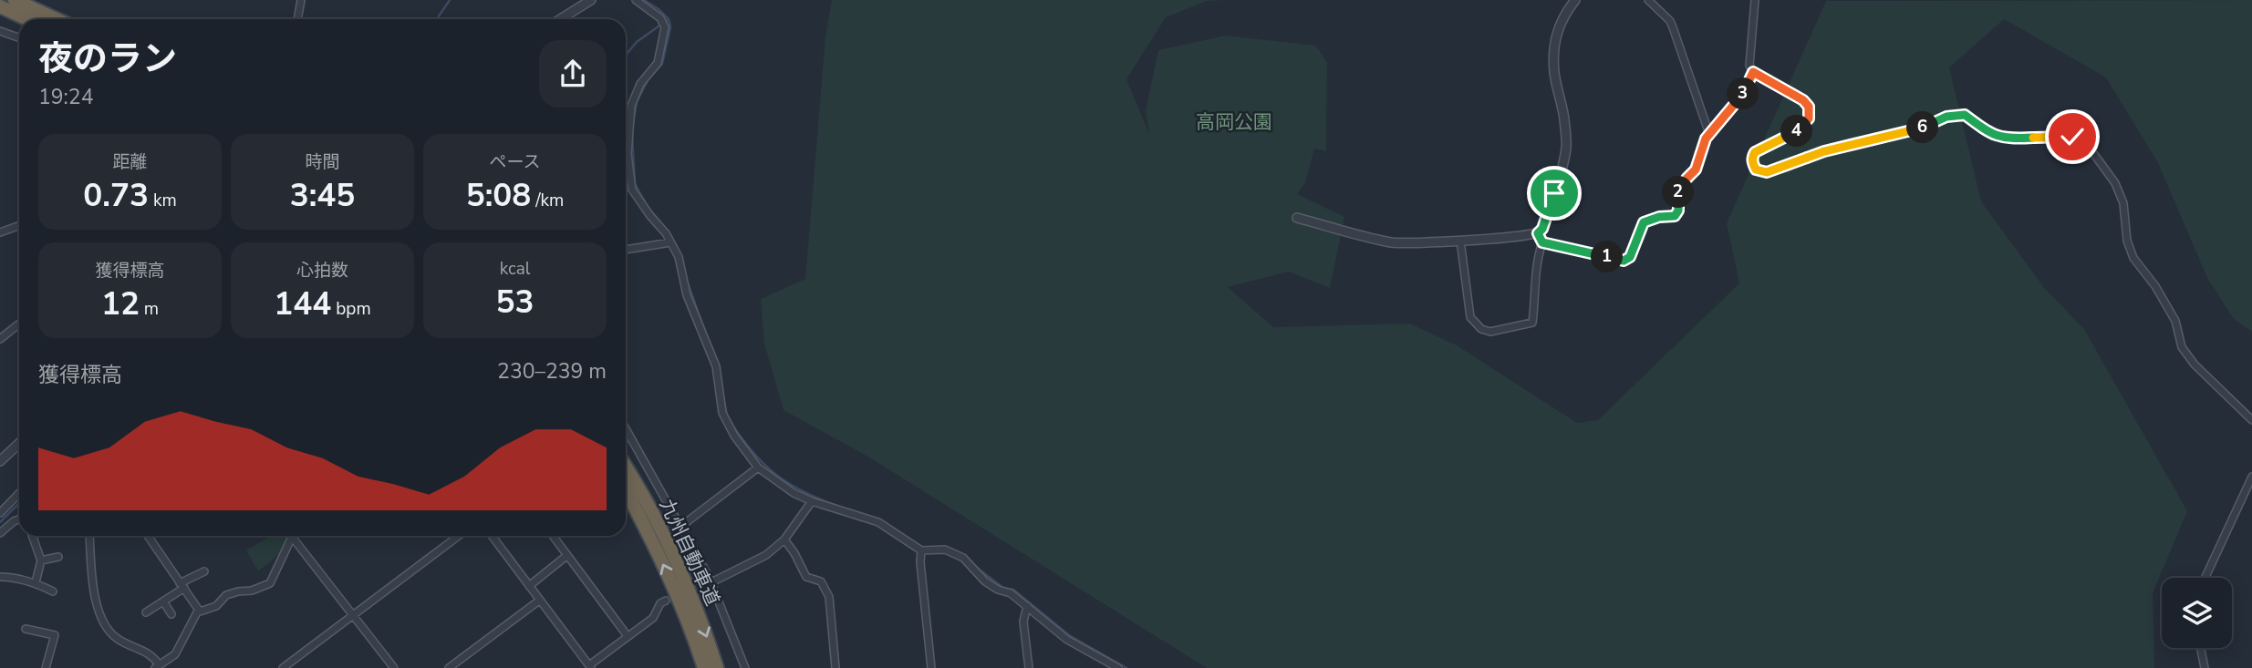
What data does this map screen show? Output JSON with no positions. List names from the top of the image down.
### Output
{
  "streets": {
    "highway": ["九州自動車道"]
  },
  "parks": ["高岡公園"],
  "page": {
    "heading": ["夜のラン", "19:24"],
    "pins": [
      "3",
      "6",
      "4",
      "2",
      "1"
    ],
    "stats": [
      ["距離", "0.73 km"],
      ["時間", "3:45"],
      ["ペース", "5:08 /km"],
      ["獲得標高", "12 m"],
      ["心拍数", "144 bpm"],
      ["kcal", "53"]
    ],
    "chart": ["獲得標高", "230–239 m"]
  }
}
